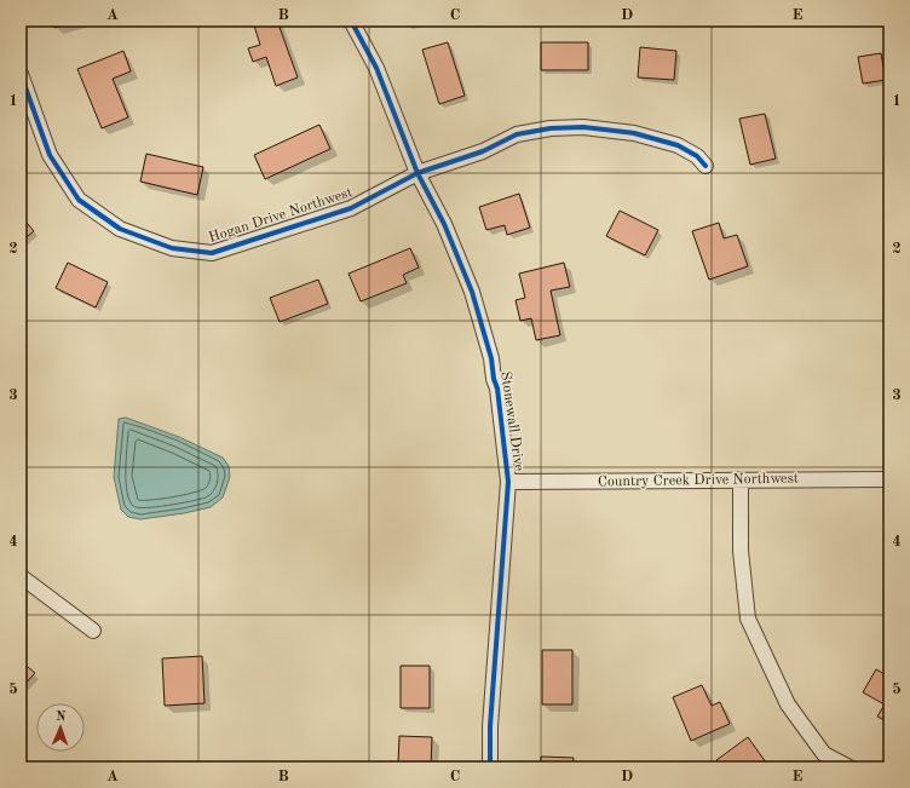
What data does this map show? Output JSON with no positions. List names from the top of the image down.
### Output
{
  "streets": {
    "street": ["Hogan Drive Northwest", "Stonewall Drive", "Country Creek Drive Northwest"]
  },
  "crossings": [
    ["Hogan Drive Northwest", "Stonewall Drive"],
    ["Stonewall Drive", "Country Creek Drive Northwest"]
  ],
  "north": "top",
  "grid": {
    "columns": [
      "A",
      "B",
      "C",
      "D",
      "E"
    ],
    "rows": [
      "1",
      "2",
      "3",
      "4",
      "5"
    ]
  }
}
